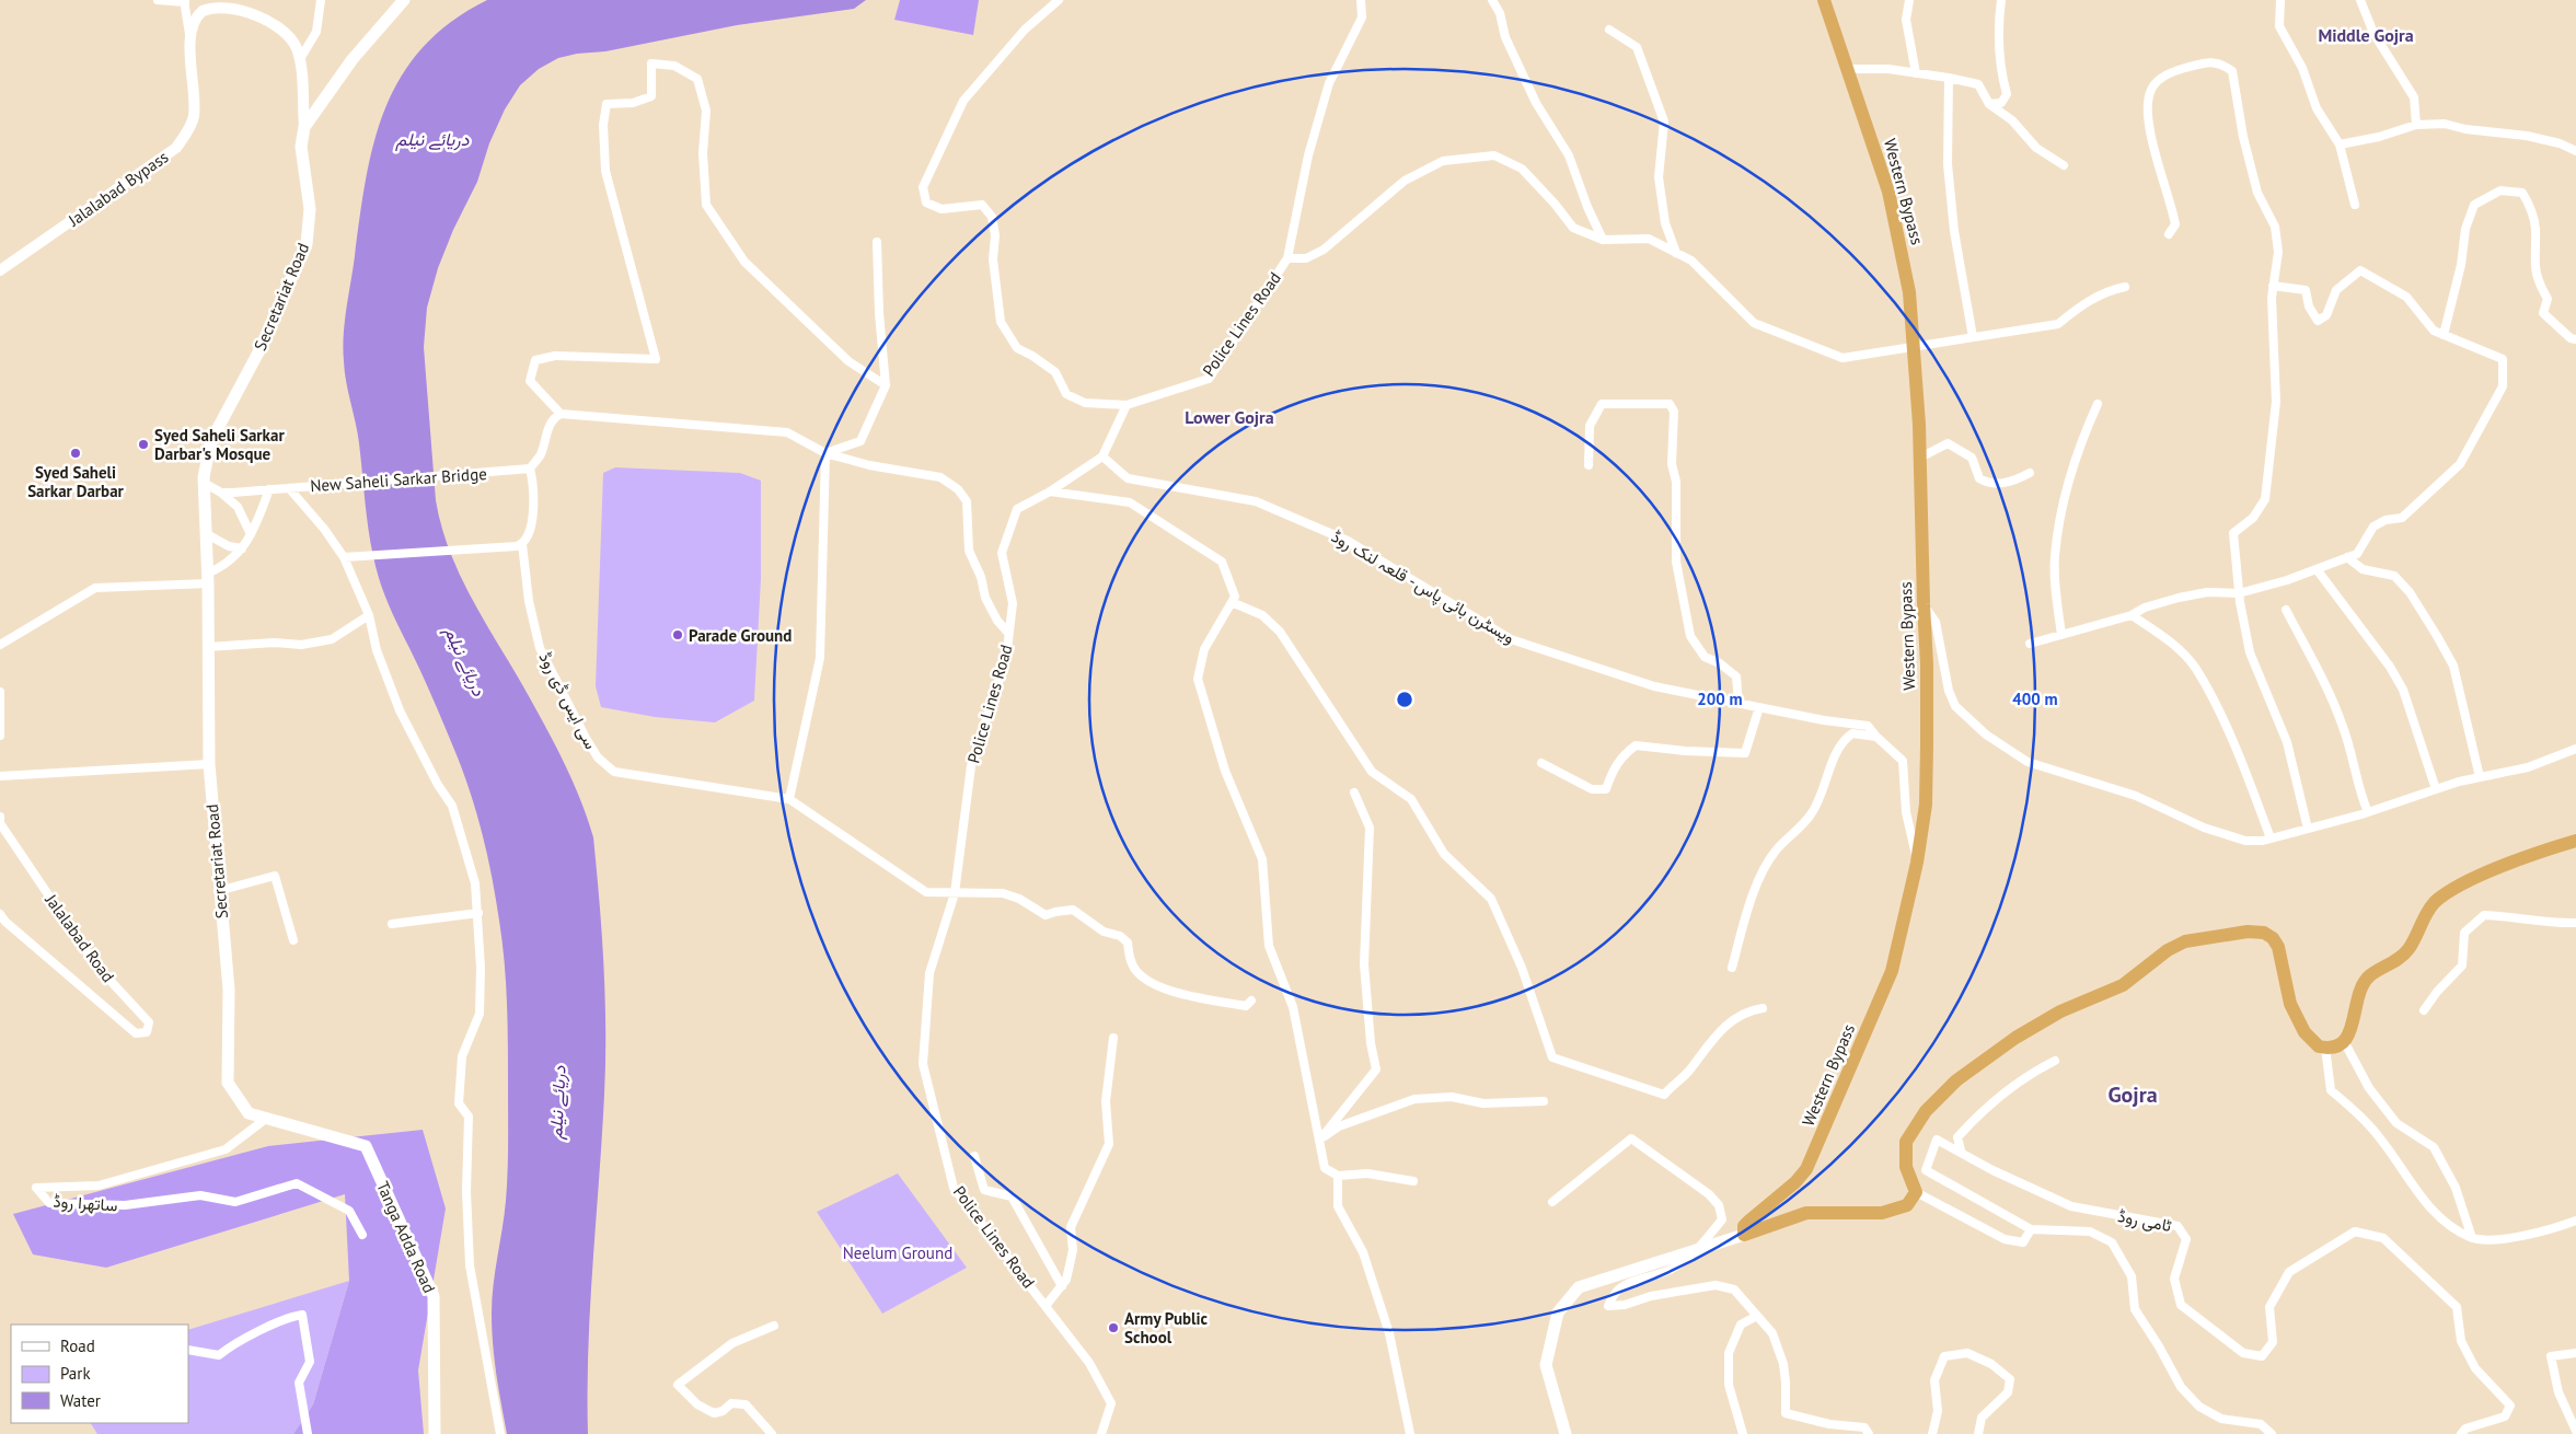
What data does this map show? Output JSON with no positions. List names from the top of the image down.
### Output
{
  "streets": {
    "highway": ["Western Bypass"],
    "main road": ["Secretariat Road", "Tanga Adda Road"],
    "street": [
      "Jalalabad Bypass",
      "Police Lines Road",
      "New Saheli Sarkar Bridge",
      "ویسٹرن بائی پاس - قلعہ لنک روڈ",
      "سی ایس ڈی روڈ",
      "Jalalabad Road",
      "ساتھرا روڈ",
      "ٹامی روڈ"
    ]
  },
  "crossings": [
    ["Western Bypass", "ویسٹرن بائی پاس - قلعہ لنک روڈ"],
    ["Secretariat Road", "ساتھرا روڈ"],
    ["Secretariat Road", "Tanga Adda Road"],
    ["Police Lines Road", "ویسٹرن بائی پاس - قلعہ لنک روڈ"],
    ["ساتھرا روڈ", "Tanga Adda Road"]
  ],
  "districts": ["Middle Gojra", "Lower Gojra", "Gojra"],
  "water": ["دریائے نیلم"],
  "parks": ["Neelum Ground"],
  "places": [
    "Syed Saheli Sarkar Darbar's Mosque",
    "Syed Saheli Sarkar Darbar",
    "Parade Ground",
    "Army Public School"
  ],
  "legend": ["Road", "Park", "Water"],
  "rings": ["200 m", "400 m"]
}
